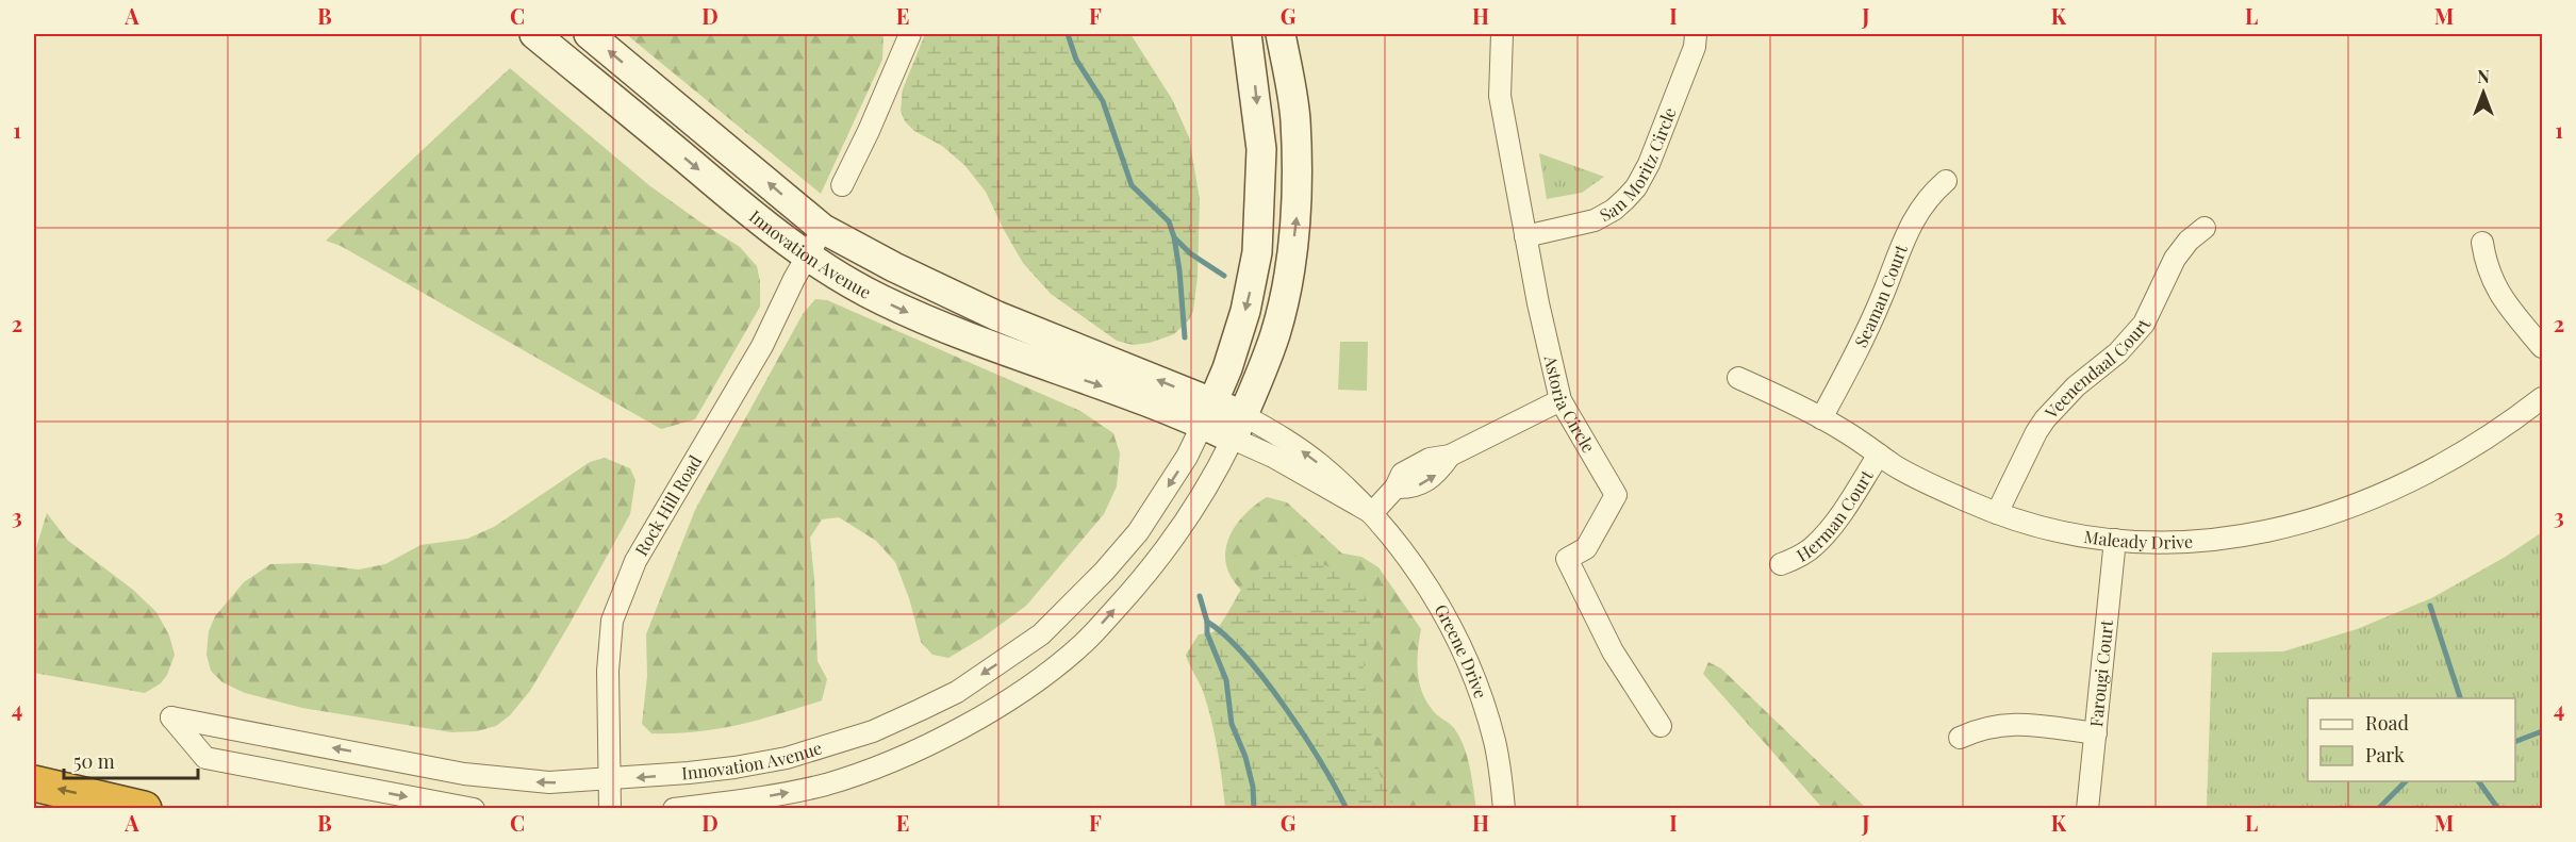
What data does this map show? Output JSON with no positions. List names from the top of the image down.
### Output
{
  "streets": {
    "street": [
      "San Moritz Circle",
      "Innovation Avenue",
      "Seaman Court",
      "Veenendaal Court",
      "Astoria Circle",
      "Rock Hill Road",
      "Herman Court",
      "Maleady Drive",
      "Greene Drive",
      "Farougi Court"
    ]
  },
  "crossings": [
    ["San Moritz Circle", "Astoria Circle"],
    ["Innovation Avenue", "Rock Hill Road"],
    ["Innovation Avenue", "Greene Drive"],
    ["Seaman Court", "Maleady Drive"],
    ["Veenendaal Court", "Maleady Drive"],
    ["Herman Court", "Maleady Drive"],
    ["Maleady Drive", "Farougi Court"]
  ],
  "legend": ["Road", "Park"],
  "scale_bar": "50 m",
  "north": "top",
  "grid": {
    "columns": [
      "A",
      "B",
      "C",
      "D",
      "E",
      "F",
      "G",
      "H",
      "I",
      "J",
      "K",
      "L",
      "M"
    ],
    "rows": [
      "1",
      "2",
      "3",
      "4"
    ]
  }
}
